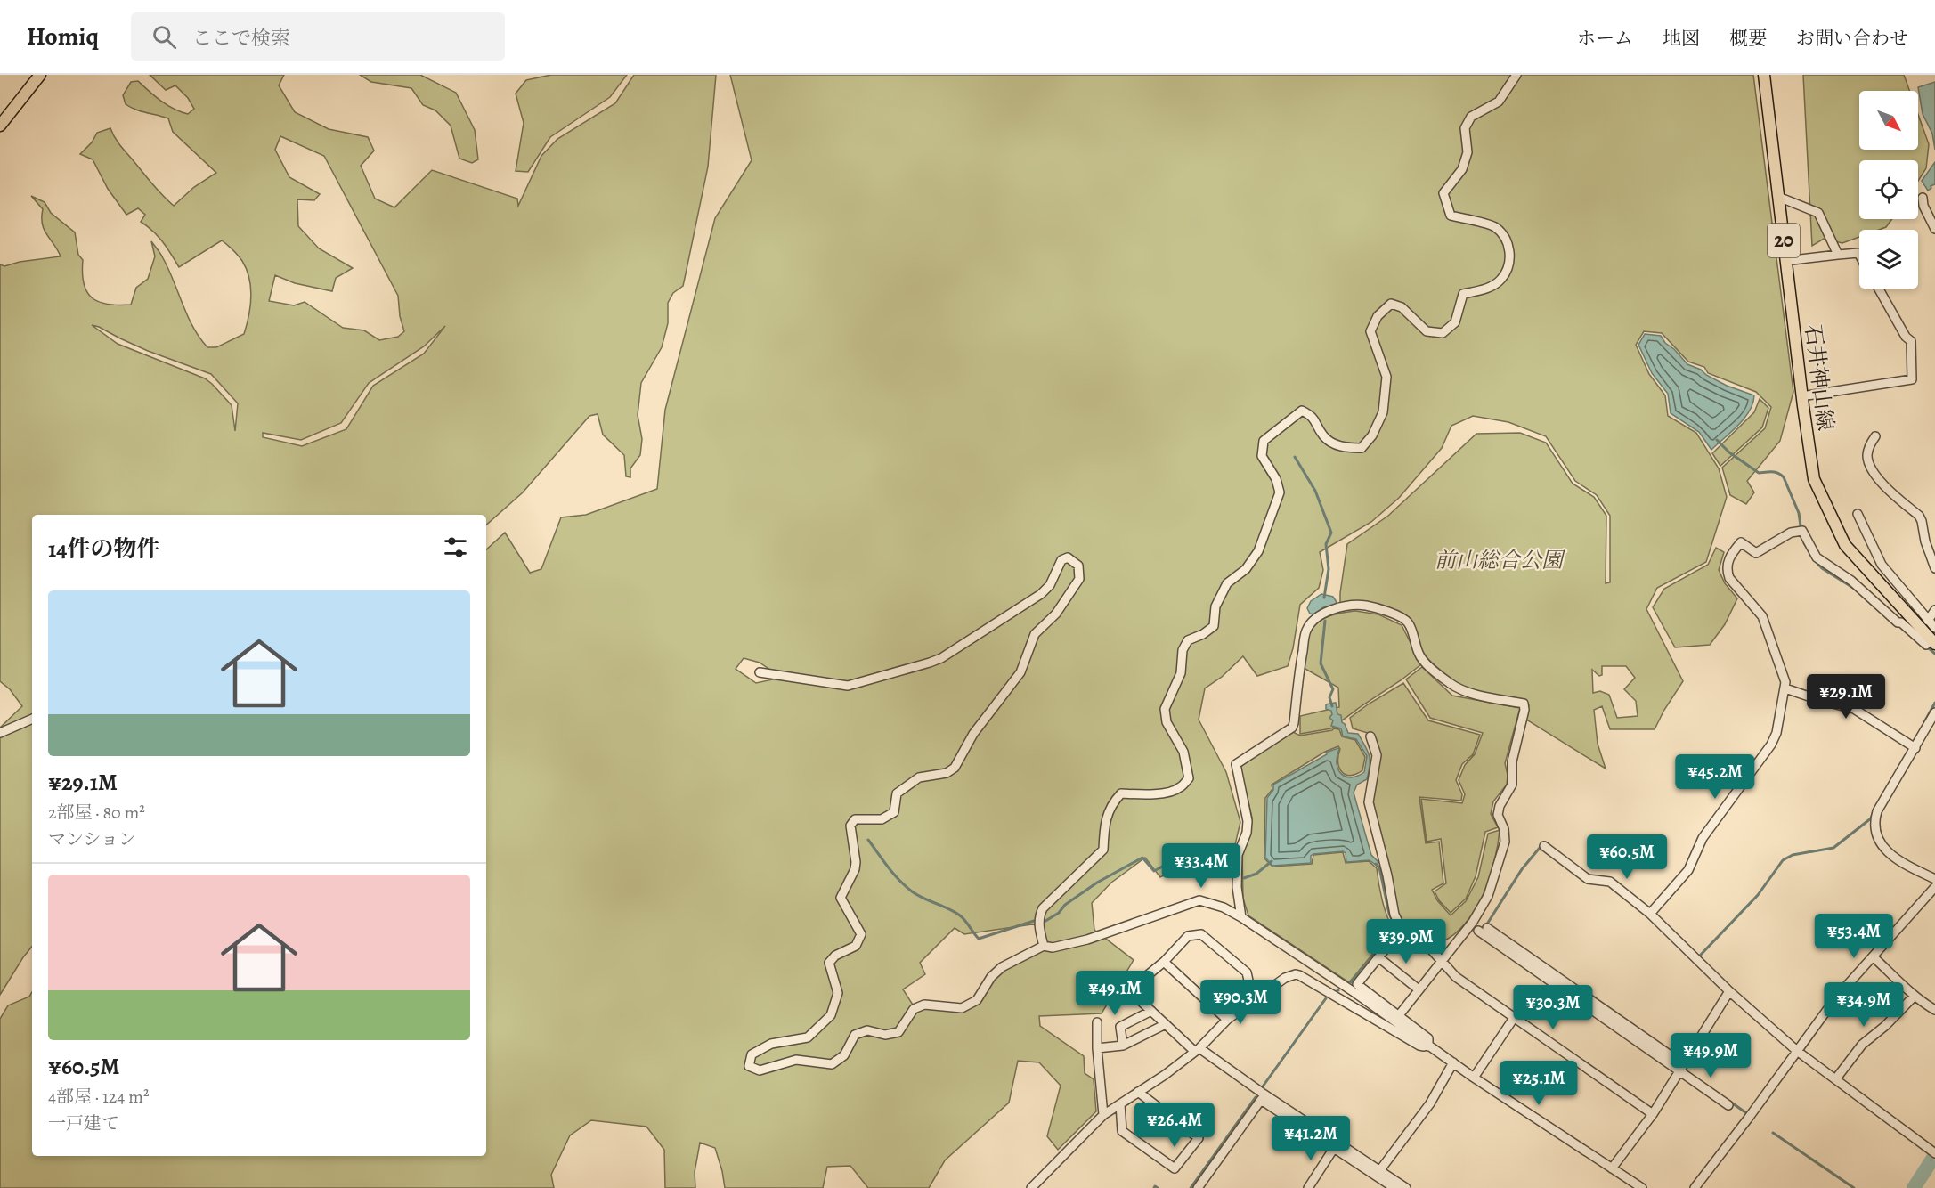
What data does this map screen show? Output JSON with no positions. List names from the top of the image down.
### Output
{
  "streets": {
    "main road": ["20", "石井神山線"]
  },
  "parks": ["前山総合公園"],
  "north": "bottom right",
  "page": {
    "header": "Homiq",
    "search": "ここで検索",
    "nav": [
      "ホーム",
      "地図",
      "概要",
      "お問い合わせ"
    ],
    "heading": "14件の物件",
    "list": [
      {
        "name": "¥29.1M",
        "note": "2部屋 · 80 m² · マンション"
      },
      {
        "name": "¥60.5M",
        "note": "4部屋 · 124 m² · 一戸建て"
      }
    ],
    "price": [
      "¥29.1M",
      "¥45.2M",
      "¥60.5M",
      "¥33.4M",
      "¥53.4M",
      "¥39.9M",
      "¥49.1M",
      "¥90.3M",
      "¥34.9M",
      "¥30.3M",
      "¥49.9M",
      "¥25.1M",
      "¥26.4M",
      "¥41.2M"
    ]
  }
}
